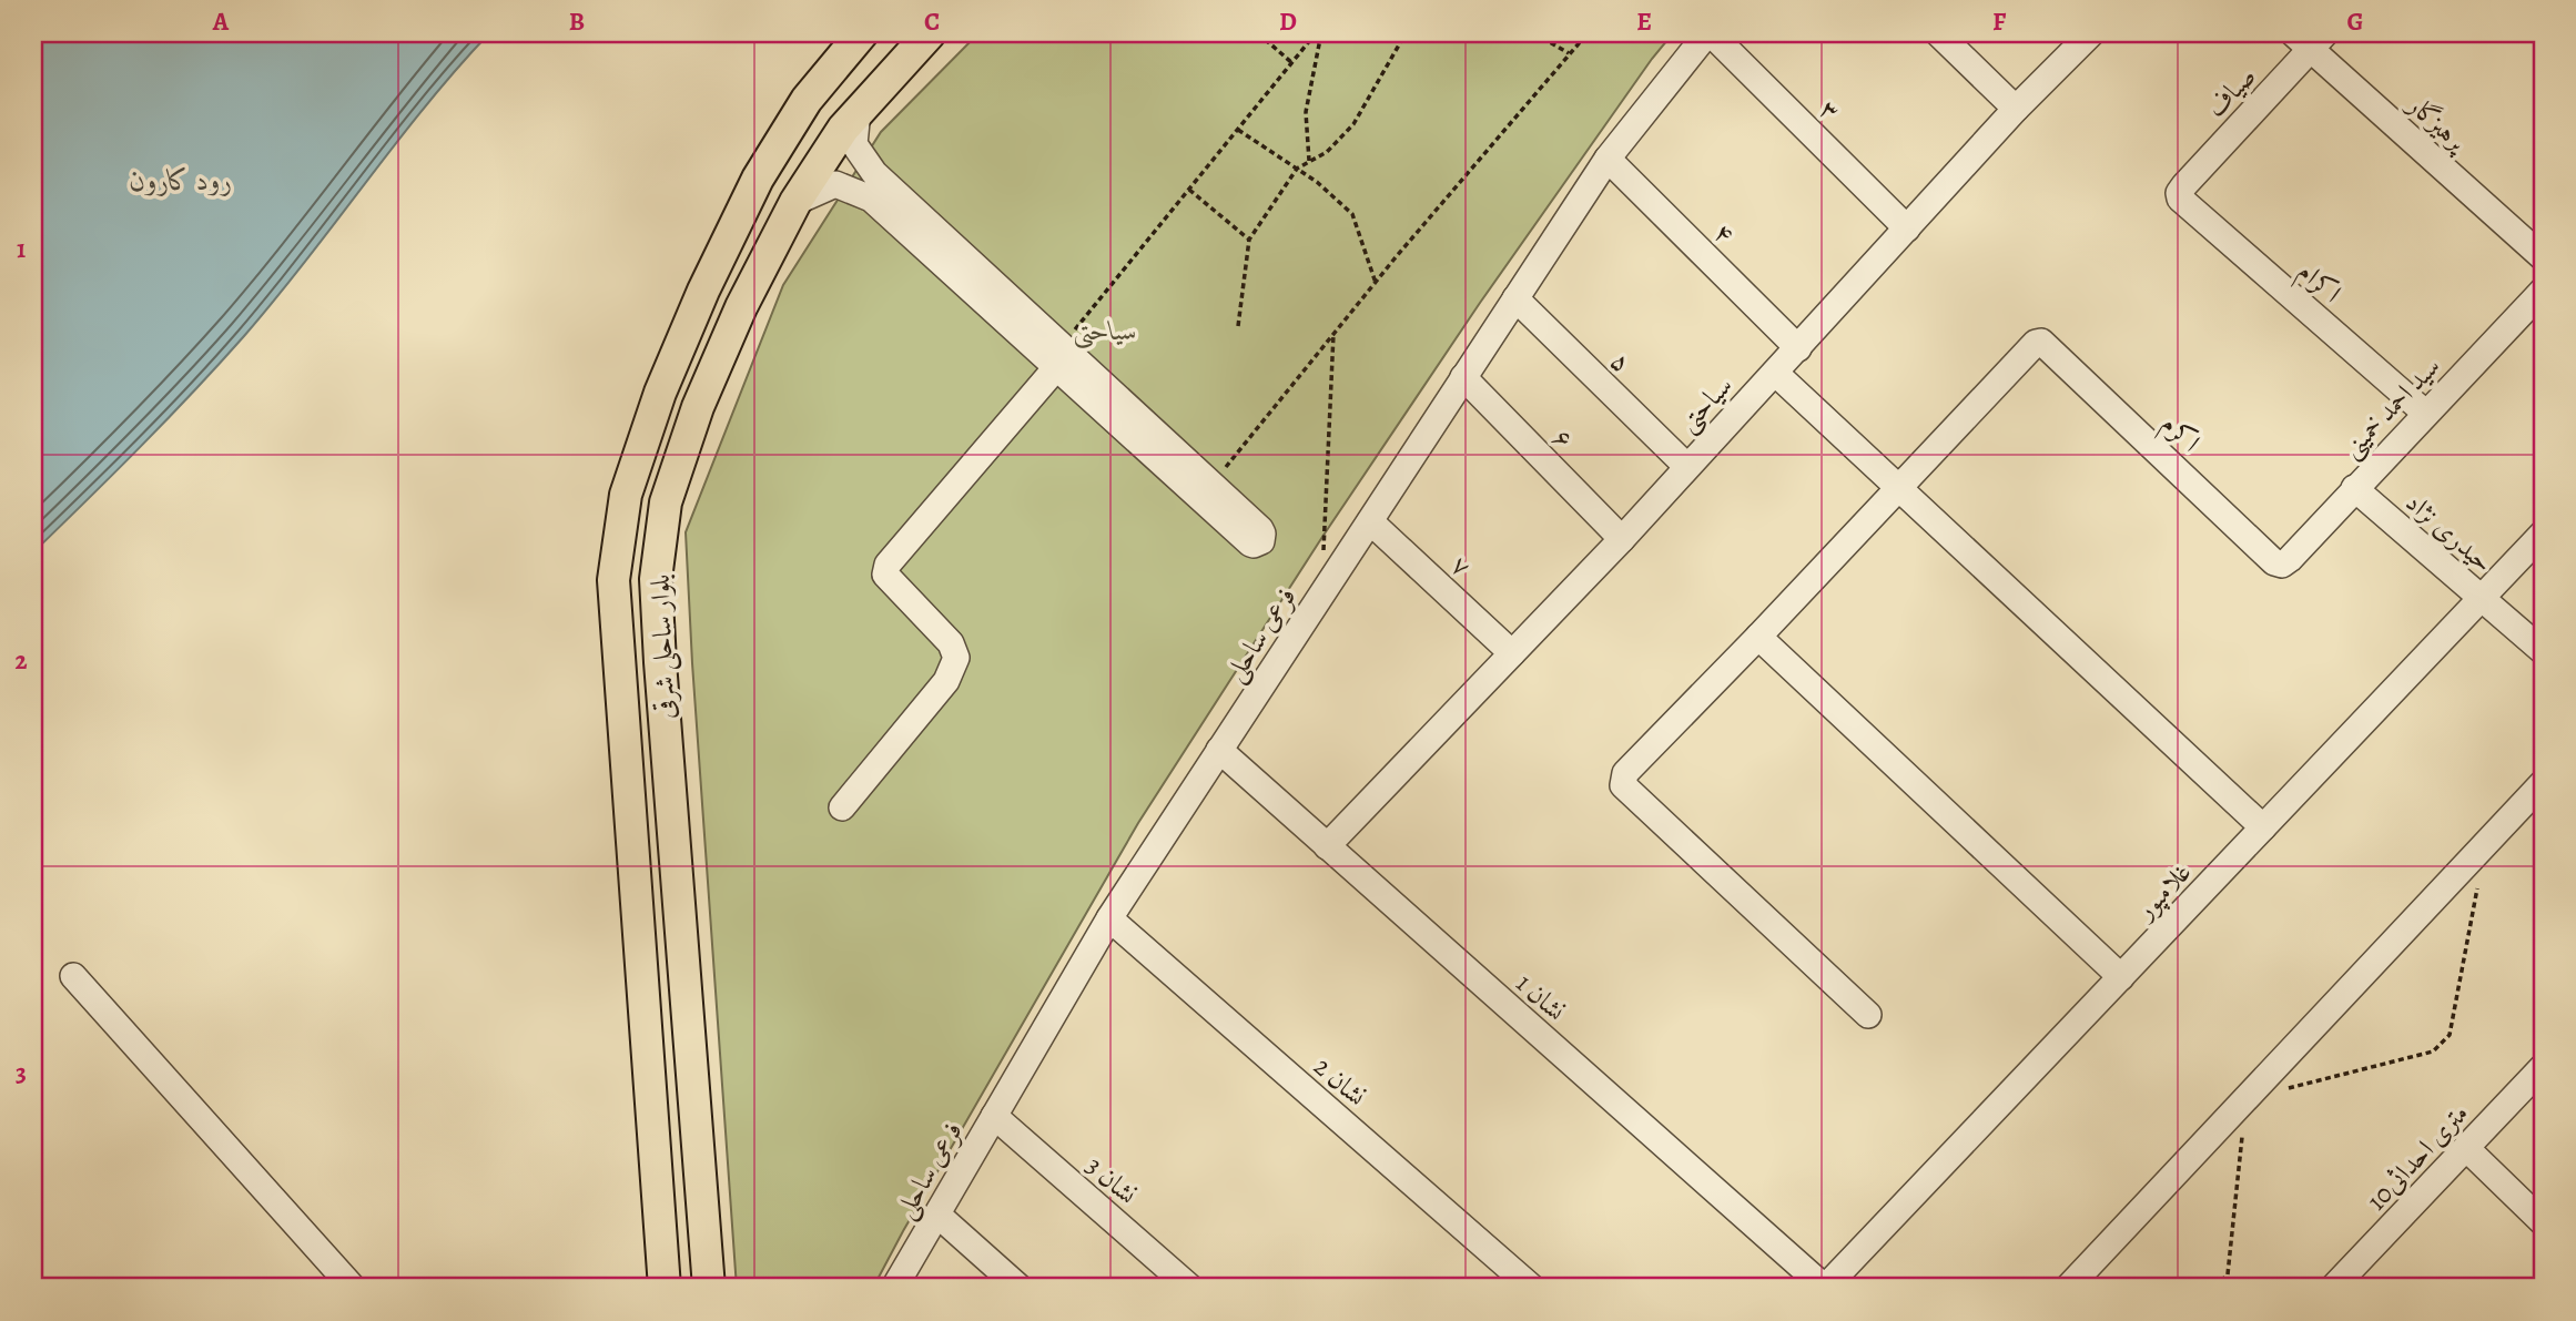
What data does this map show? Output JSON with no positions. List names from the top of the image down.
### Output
{
  "streets": {
    "main road": ["بلوار ساحلی شرقی"],
    "street": [
      "صیاف",
      "۳",
      "پرهیزگار",
      "۴",
      "اکرام",
      "۵",
      "سیاحتی",
      "سید احمد خمینی",
      "اکرم",
      "۶",
      "حیدری نژاد",
      "۷",
      "فرعی ساحلی",
      "غلامپور",
      "نشان 1",
      "نشان 2",
      "10متری احداثی",
      "نشان 3"
    ]
  },
  "crossings": [
    ["صیاف", "پرهیزگار"],
    ["صیاف", "اکرام"],
    ["۳", "سیاحتی"],
    ["۳", "فرعی ساحلی"],
    ["۴", "سیاحتی"],
    ["۴", "فرعی ساحلی"],
    ["اکرام", "سید احمد خمینی"],
    ["۵", "سیاحتی"],
    ["۵", "فرعی ساحلی"],
    ["سیاحتی", "۶"],
    ["سیاحتی", "۷"],
    ["سیاحتی", "نشان 1"],
    ["سید احمد خمینی", "اکرم"],
    ["سید احمد خمینی", "حیدری نژاد"],
    ["۶", "فرعی ساحلی"],
    ["حیدری نژاد", "غلامپور"],
    ["۷", "فرعی ساحلی"],
    ["فرعی ساحلی", "نشان 1"],
    ["فرعی ساحلی", "نشان 2"],
    ["فرعی ساحلی", "نشان 3"],
    ["غلامپور", "نشان 1"]
  ],
  "water": ["رود کارون"],
  "parks": ["سیاحتی"],
  "grid": {
    "columns": [
      "A",
      "B",
      "C",
      "D",
      "E",
      "F",
      "G"
    ],
    "rows": ["1", "2", "3"]
  }
}
